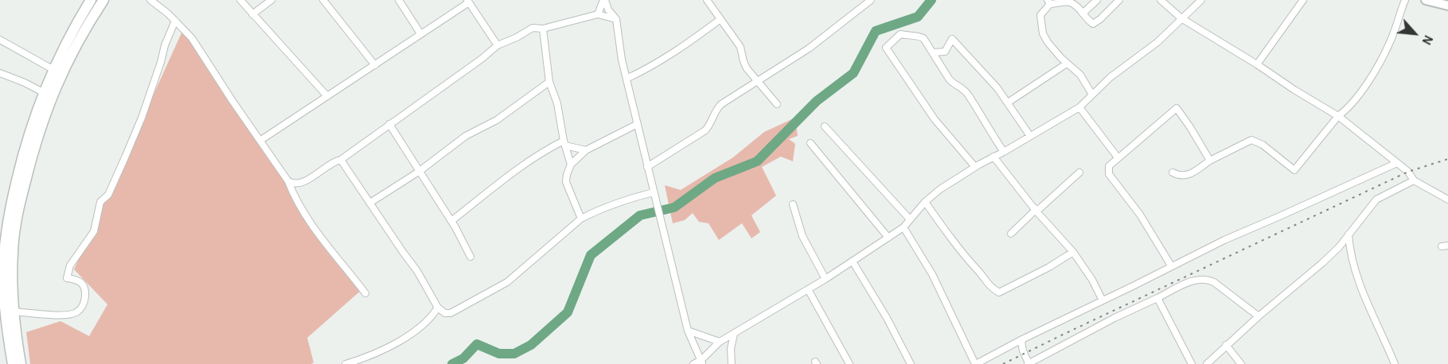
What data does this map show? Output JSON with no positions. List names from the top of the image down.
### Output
{
  "north": "bottom right"
}
